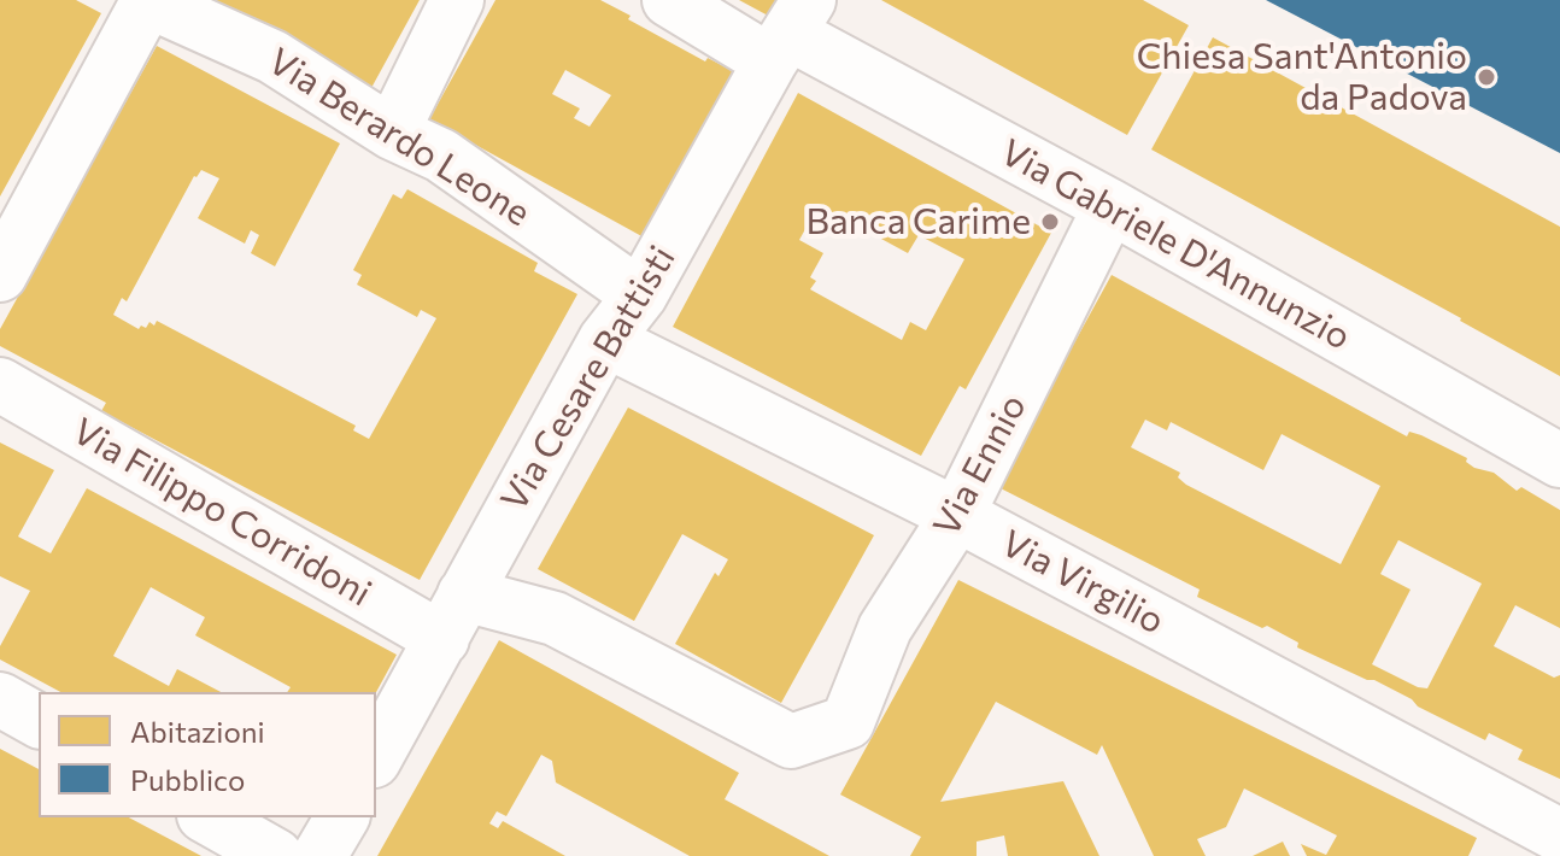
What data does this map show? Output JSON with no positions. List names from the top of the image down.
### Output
{
  "streets": {
    "street": [
      "Via Berardo Leone",
      "Via Gabriele D'Annunzio",
      "Via Cesare Battisti",
      "Via Ennio",
      "Via Filippo Corridoni",
      "Via Virgilio"
    ]
  },
  "crossings": [
    ["Via Berardo Leone", "Via Cesare Battisti"],
    ["Via Gabriele D'Annunzio", "Via Cesare Battisti"],
    ["Via Gabriele D'Annunzio", "Via Ennio"],
    ["Via Cesare Battisti", "Via Filippo Corridoni"],
    ["Via Cesare Battisti", "Via Virgilio"],
    ["Via Ennio", "Via Filippo Corridoni"],
    ["Via Ennio", "Via Virgilio"]
  ],
  "places": ["Chiesa Sant'Antonio da Padova", "Banca Carime"],
  "legend": ["Abitazioni", "Pubblico"]
}
